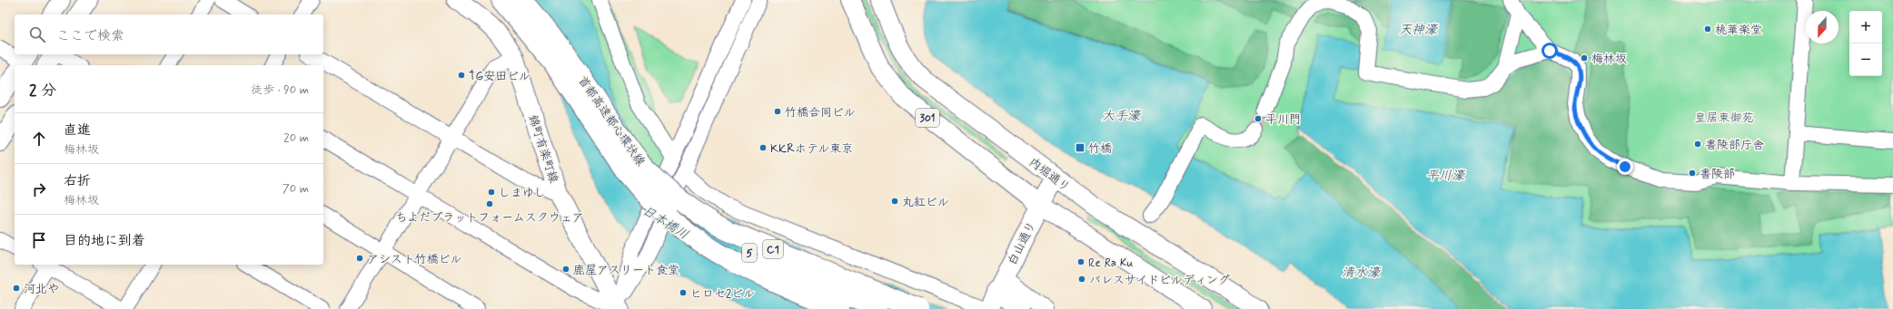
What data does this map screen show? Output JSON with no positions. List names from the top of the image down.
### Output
{
  "streets": {
    "highway": ["首都高速都心環状線", "C1", "5"],
    "main road": [
      "301",
      "錦町有楽町線",
      "内堀通り",
      "白山通り"
    ]
  },
  "crossings": [
    ["301", "白山通り"],
    ["首都高速都心環状線", "5"],
    ["内堀通り", "白山通り"]
  ],
  "water": [
    "天神濠",
    "大手濠",
    "平川濠",
    "日本橋川",
    "清水濠"
  ],
  "parks": ["皇居東御苑"],
  "places": {
    "other": [
      "桃華楽堂",
      "梅林坂",
      "TG安田ビル",
      "竹橋合同ビル",
      "平川門",
      "書陵部庁舎",
      "KKRホテル東京",
      "書陵部",
      "しまゆし",
      "丸紅ビル",
      "ちよだプラットフォームスクウェア",
      "アシスト竹橋ビル",
      "Re Ra Ku",
      "鹿屋アスリート食堂",
      "パレスサイドビルディング",
      "河北や",
      "ヒロセ2ビル"
    ],
    "transit": ["竹橋"]
  },
  "north": "bottom",
  "page": {
    "map_buttons": ["+", "−"],
    "search": "ここで検索",
    "heading": ["2 分", "徒歩 · 90 m"],
    "list": [
      ["直進", "梅林坂", "20 m"],
      ["右折", "梅林坂", "70 m"],
      "目的地に到着"
    ]
  }
}
